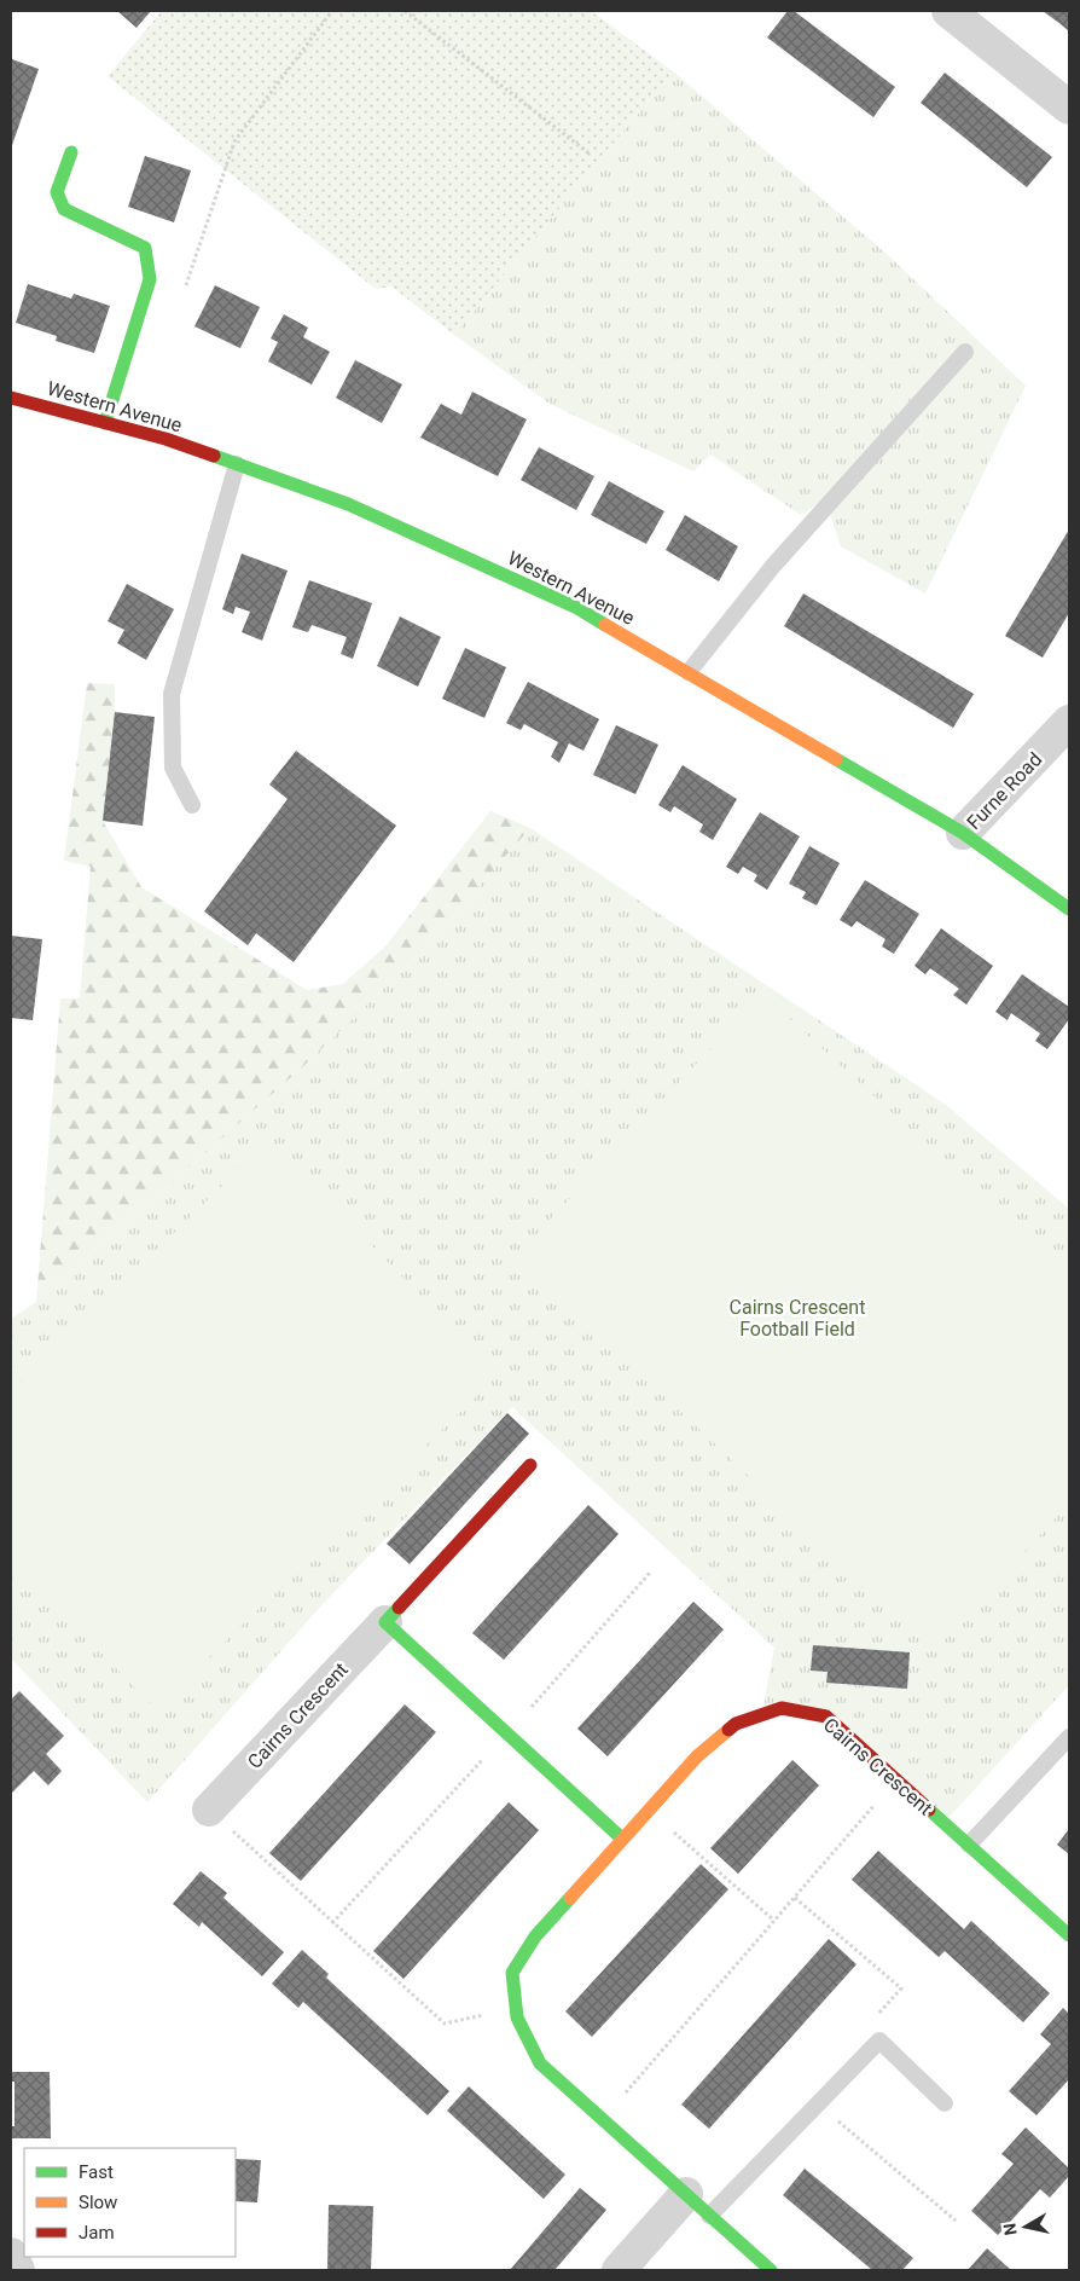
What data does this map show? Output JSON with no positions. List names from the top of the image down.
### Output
{
  "streets": {
    "street": ["Western Avenue", "Furne Road", "Cairns Crescent"]
  },
  "crossings": [
    ["Western Avenue", "Furne Road"]
  ],
  "parks": ["Cairns Crescent Football Field"],
  "legend": ["Fast", "Slow", "Jam"],
  "north": "left"
}
